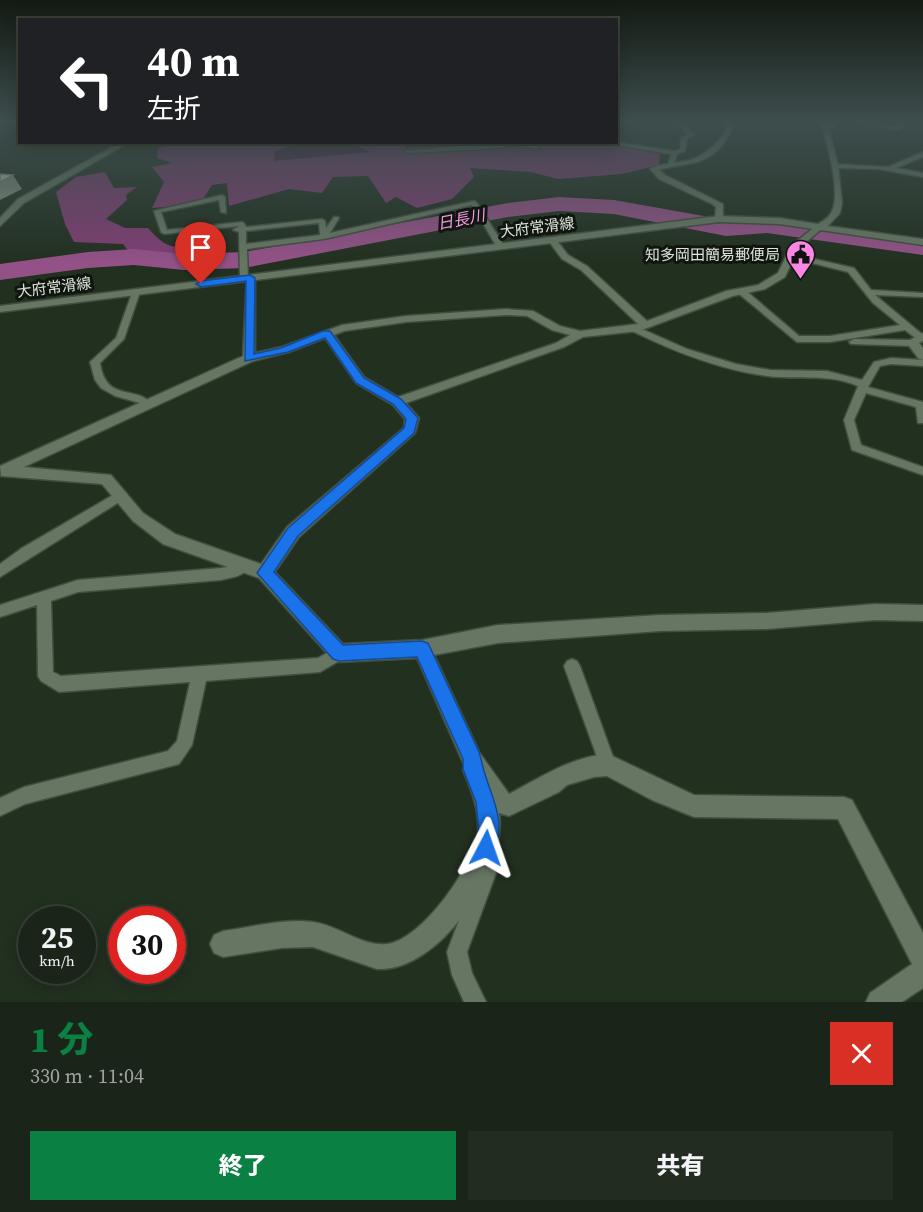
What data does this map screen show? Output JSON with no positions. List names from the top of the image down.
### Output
{
  "streets": {
    "street": ["大府常滑線"]
  },
  "water": ["日長川"],
  "places": {
    "public building": ["知多岡田簡易郵便局"]
  },
  "page": {
    "turn": ["40 m", "左折"],
    "speed": "25 km/h",
    "limit": "30",
    "heading": ["1 分", "330 m · 11:04"],
    "buttons": ["終了", "共有"]
  }
}
